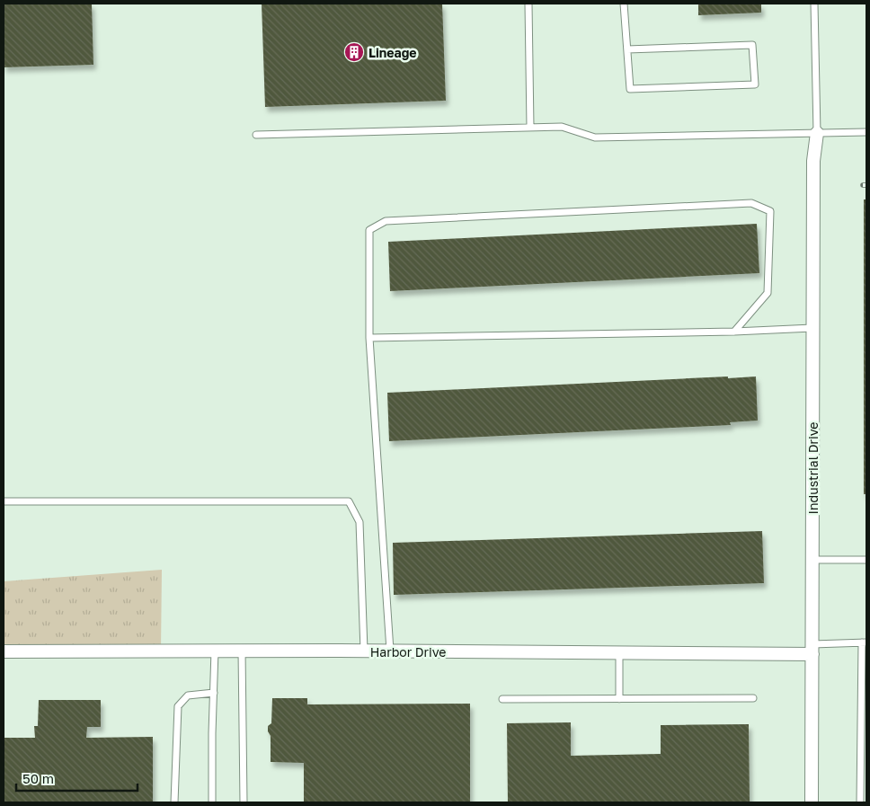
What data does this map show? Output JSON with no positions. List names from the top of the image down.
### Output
{
  "streets": {
    "street": ["Industrial Drive", "Harbor Drive"]
  },
  "crossings": [
    ["Industrial Drive", "Harbor Drive"]
  ],
  "places": {
    "building": ["Lineage"]
  },
  "scale_bar": "50 m"
}
